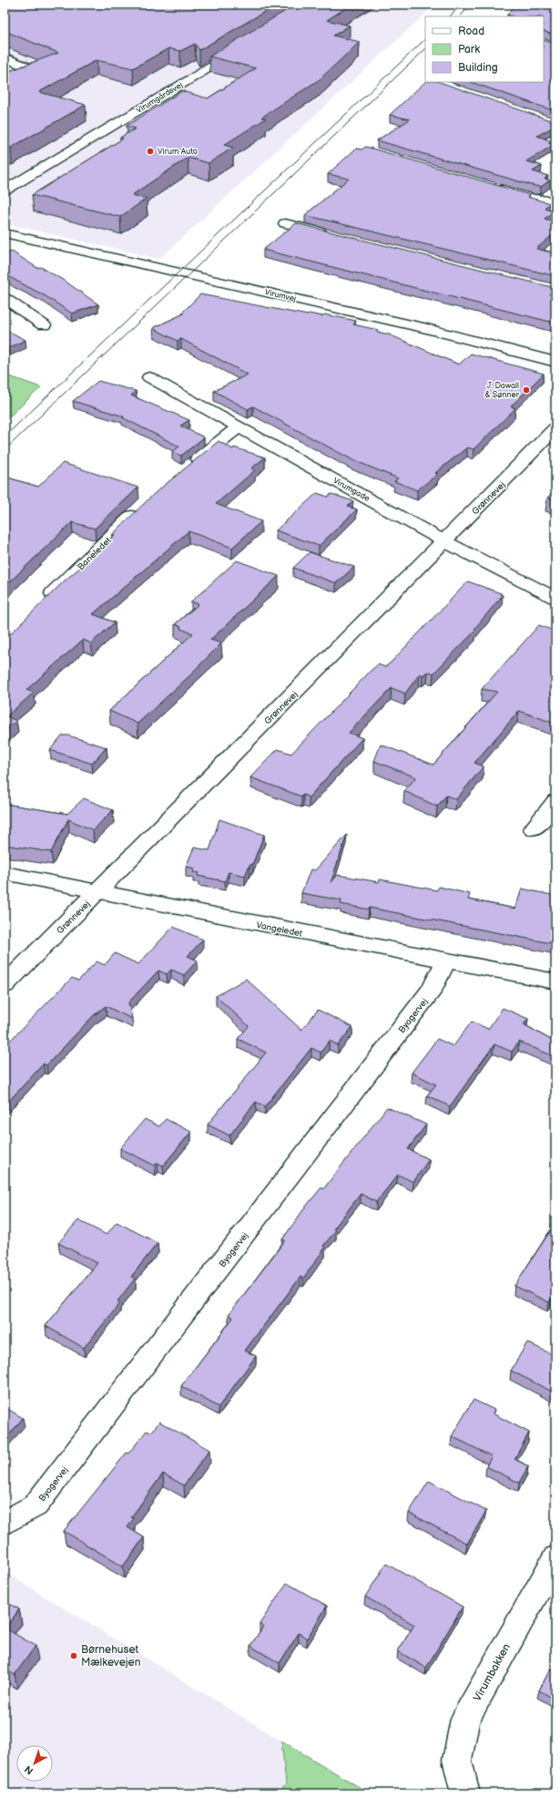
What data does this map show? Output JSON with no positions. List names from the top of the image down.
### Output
{
  "streets": {
    "street": [
      "Virumgårdsvej",
      "Virumvej",
      "Virumgade",
      "Grønnevej",
      "Baneledet",
      "Vangeledet",
      "Byagervej",
      "Virumbakken"
    ]
  },
  "crossings": [
    ["Virumgade", "Grønnevej"],
    ["Grønnevej", "Vangeledet"],
    ["Vangeledet", "Byagervej"]
  ],
  "places": ["Virum Auto", "J. Dawall & Sønner", "Børnehuset Mælkevejen"],
  "legend": ["Road", "Park", "Building"],
  "north": "bottom left"
}
